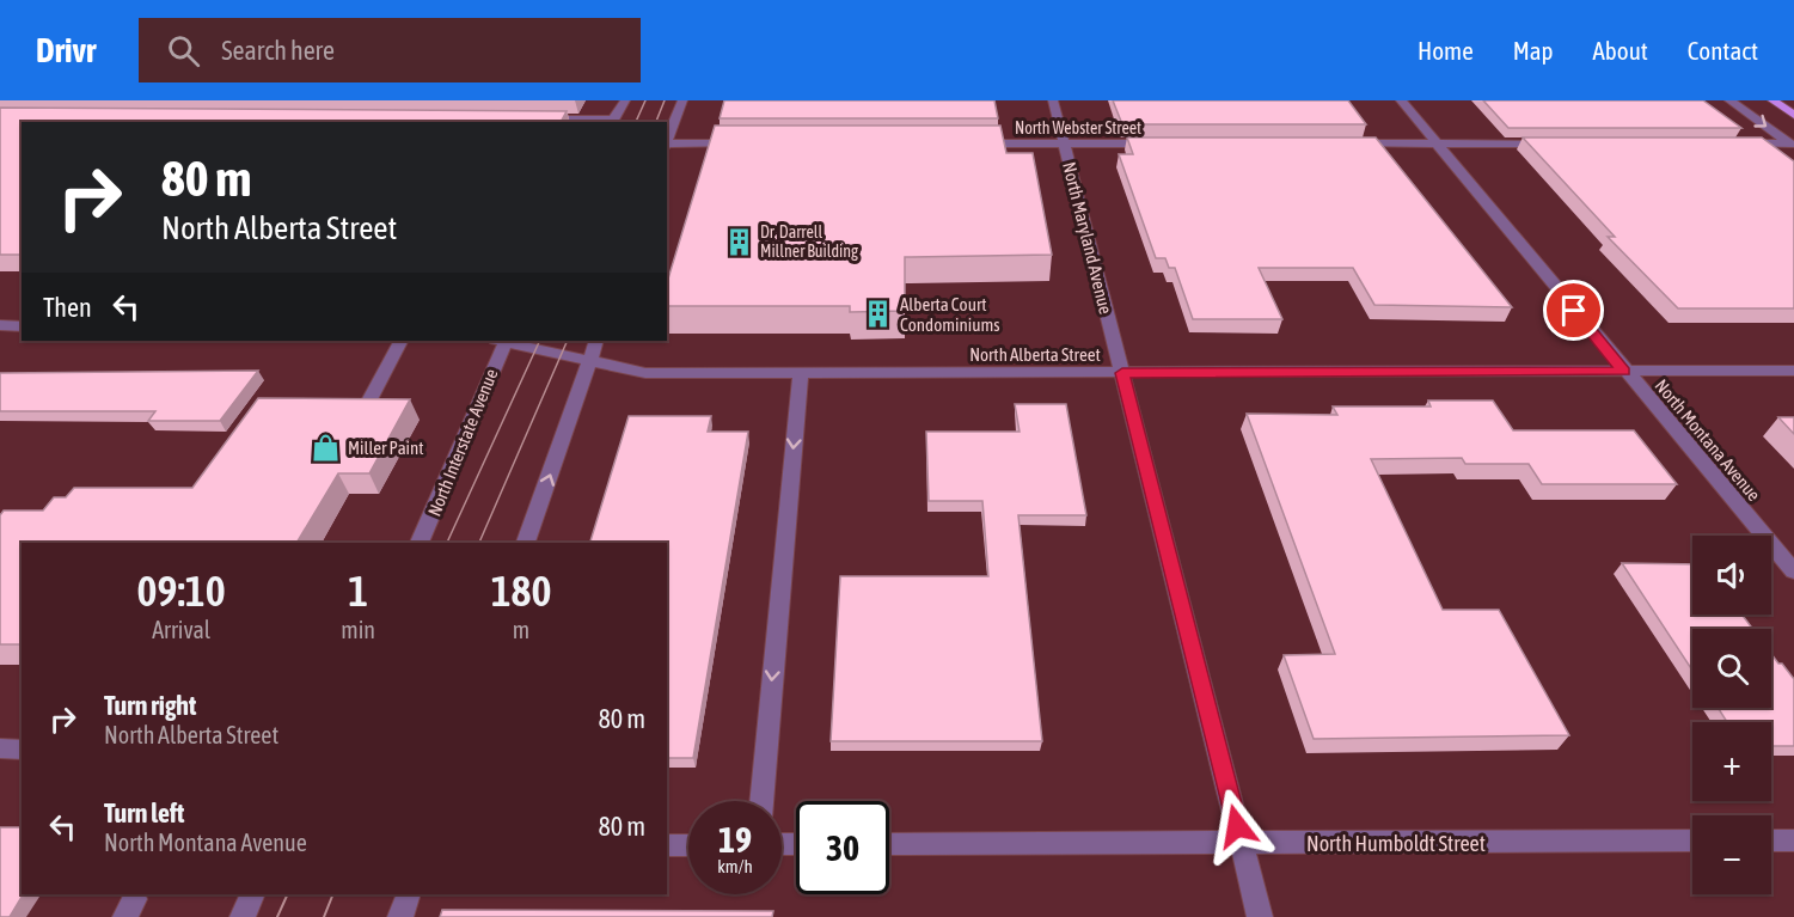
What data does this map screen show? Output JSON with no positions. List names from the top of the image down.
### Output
{
  "streets": {
    "street": [
      "North Webster Street",
      "North Maryland Avenue",
      "North Alberta Street",
      "North Montana Avenue",
      "North Interstate Avenue",
      "North Humboldt Street"
    ]
  },
  "crossings": [
    ["North Webster Street", "North Maryland Avenue"],
    ["North Maryland Avenue", "North Alberta Street"],
    ["North Maryland Avenue", "North Humboldt Street"],
    ["North Alberta Street", "North Montana Avenue"]
  ],
  "places": {
    "building": ["Dr. Darrell Millner Building", "Alberta Court Condominiums"],
    "shop": ["Miller Paint"]
  },
  "page": {
    "header": "Drivr",
    "search": "Search here",
    "nav": [
      "Home",
      "Map",
      "About",
      "Contact"
    ],
    "turn": ["80 m", "North Alberta Street"],
    "then": "Then",
    "map_buttons": ["+", "−"],
    "eta": [
      "09:10",
      "Arrival",
      "1",
      "min",
      "180",
      "m"
    ],
    "list": [
      {
        "name": "Turn right",
        "note": "North Alberta Street",
        "value": "80 m"
      },
      {
        "name": "Turn left",
        "note": "North Montana Avenue",
        "value": "80 m"
      }
    ],
    "speed": "19 km/h",
    "limit": "30"
  }
}
